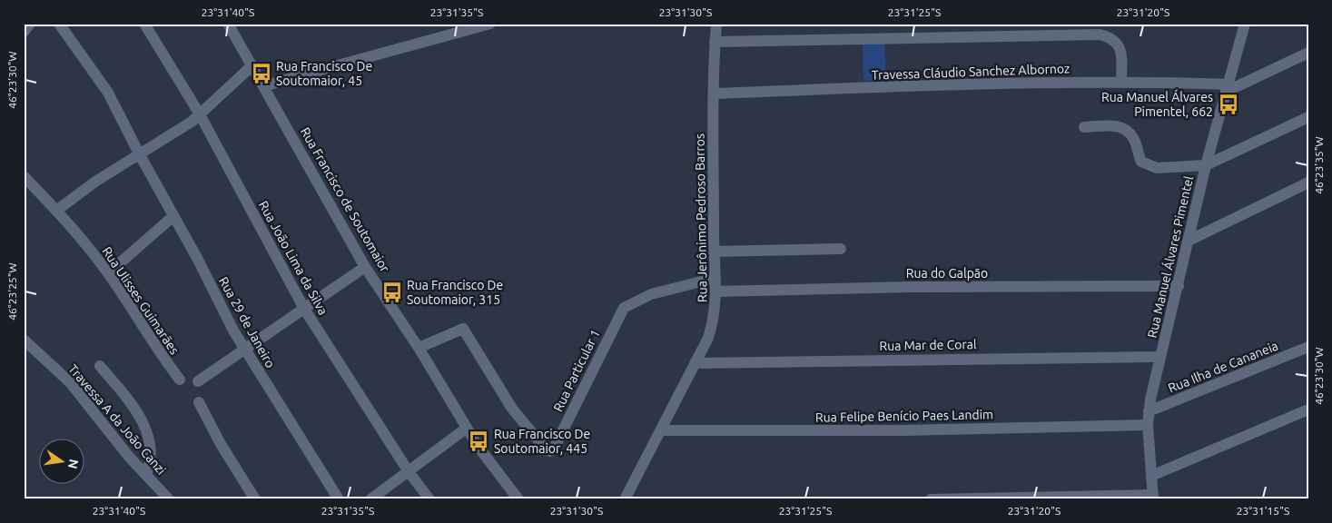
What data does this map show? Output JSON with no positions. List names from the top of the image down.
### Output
{
  "streets": {
    "street": [
      "Travessa Cláudio Sanchez Albornoz",
      "Rua Francisco de Soutomaior",
      "Rua Jerônimo Pedroso Barros",
      "Rua Manuel Álvares Pimentel",
      "Rua João Lima da Silva",
      "Rua do Galpão",
      "Rua Ulisses Guimarães",
      "Rua 29 de Janeiro",
      "Rua Mar de Coral",
      "Rua Ilha de Cananeia",
      "Rua Particular 1",
      "Rua Felipe Benício Paes Landim",
      "Travessa A da João Canzi"
    ]
  },
  "crossings": [
    ["Travessa Cláudio Sanchez Albornoz", "Rua Jerônimo Pedroso Barros"],
    ["Travessa Cláudio Sanchez Albornoz", "Rua Manuel Álvares Pimentel"],
    ["Rua Francisco de Soutomaior", "Rua Particular 1"],
    ["Rua Jerônimo Pedroso Barros", "Rua do Galpão"],
    ["Rua Jerônimo Pedroso Barros", "Rua Mar de Coral"],
    ["Rua Jerônimo Pedroso Barros", "Rua Particular 1"],
    ["Rua Jerônimo Pedroso Barros", "Rua Felipe Benício Paes Landim"],
    ["Rua Manuel Álvares Pimentel", "Rua do Galpão"],
    ["Rua Manuel Álvares Pimentel", "Rua Mar de Coral"],
    ["Rua Manuel Álvares Pimentel", "Rua Ilha de Cananeia"],
    ["Rua Manuel Álvares Pimentel", "Rua Felipe Benício Paes Landim"]
  ],
  "places": {
    "bus stop": [
      "Rua Francisco De Soutomaior, 45",
      "Rua Manuel Álvares Pimentel, 662",
      "Rua Francisco De Soutomaior, 315",
      "Rua Francisco De Soutomaior, 445"
    ]
  },
  "north": "right",
  "coordinates": [
    "23°31'40\"S",
    "23°31'35\"S",
    "23°31'30\"S",
    "23°31'25\"S",
    "23°31'20\"S",
    "46°23'30\"W",
    "46°23'35\"W",
    "46°23'25\"W",
    "23°31'15\"S"
  ]
}
